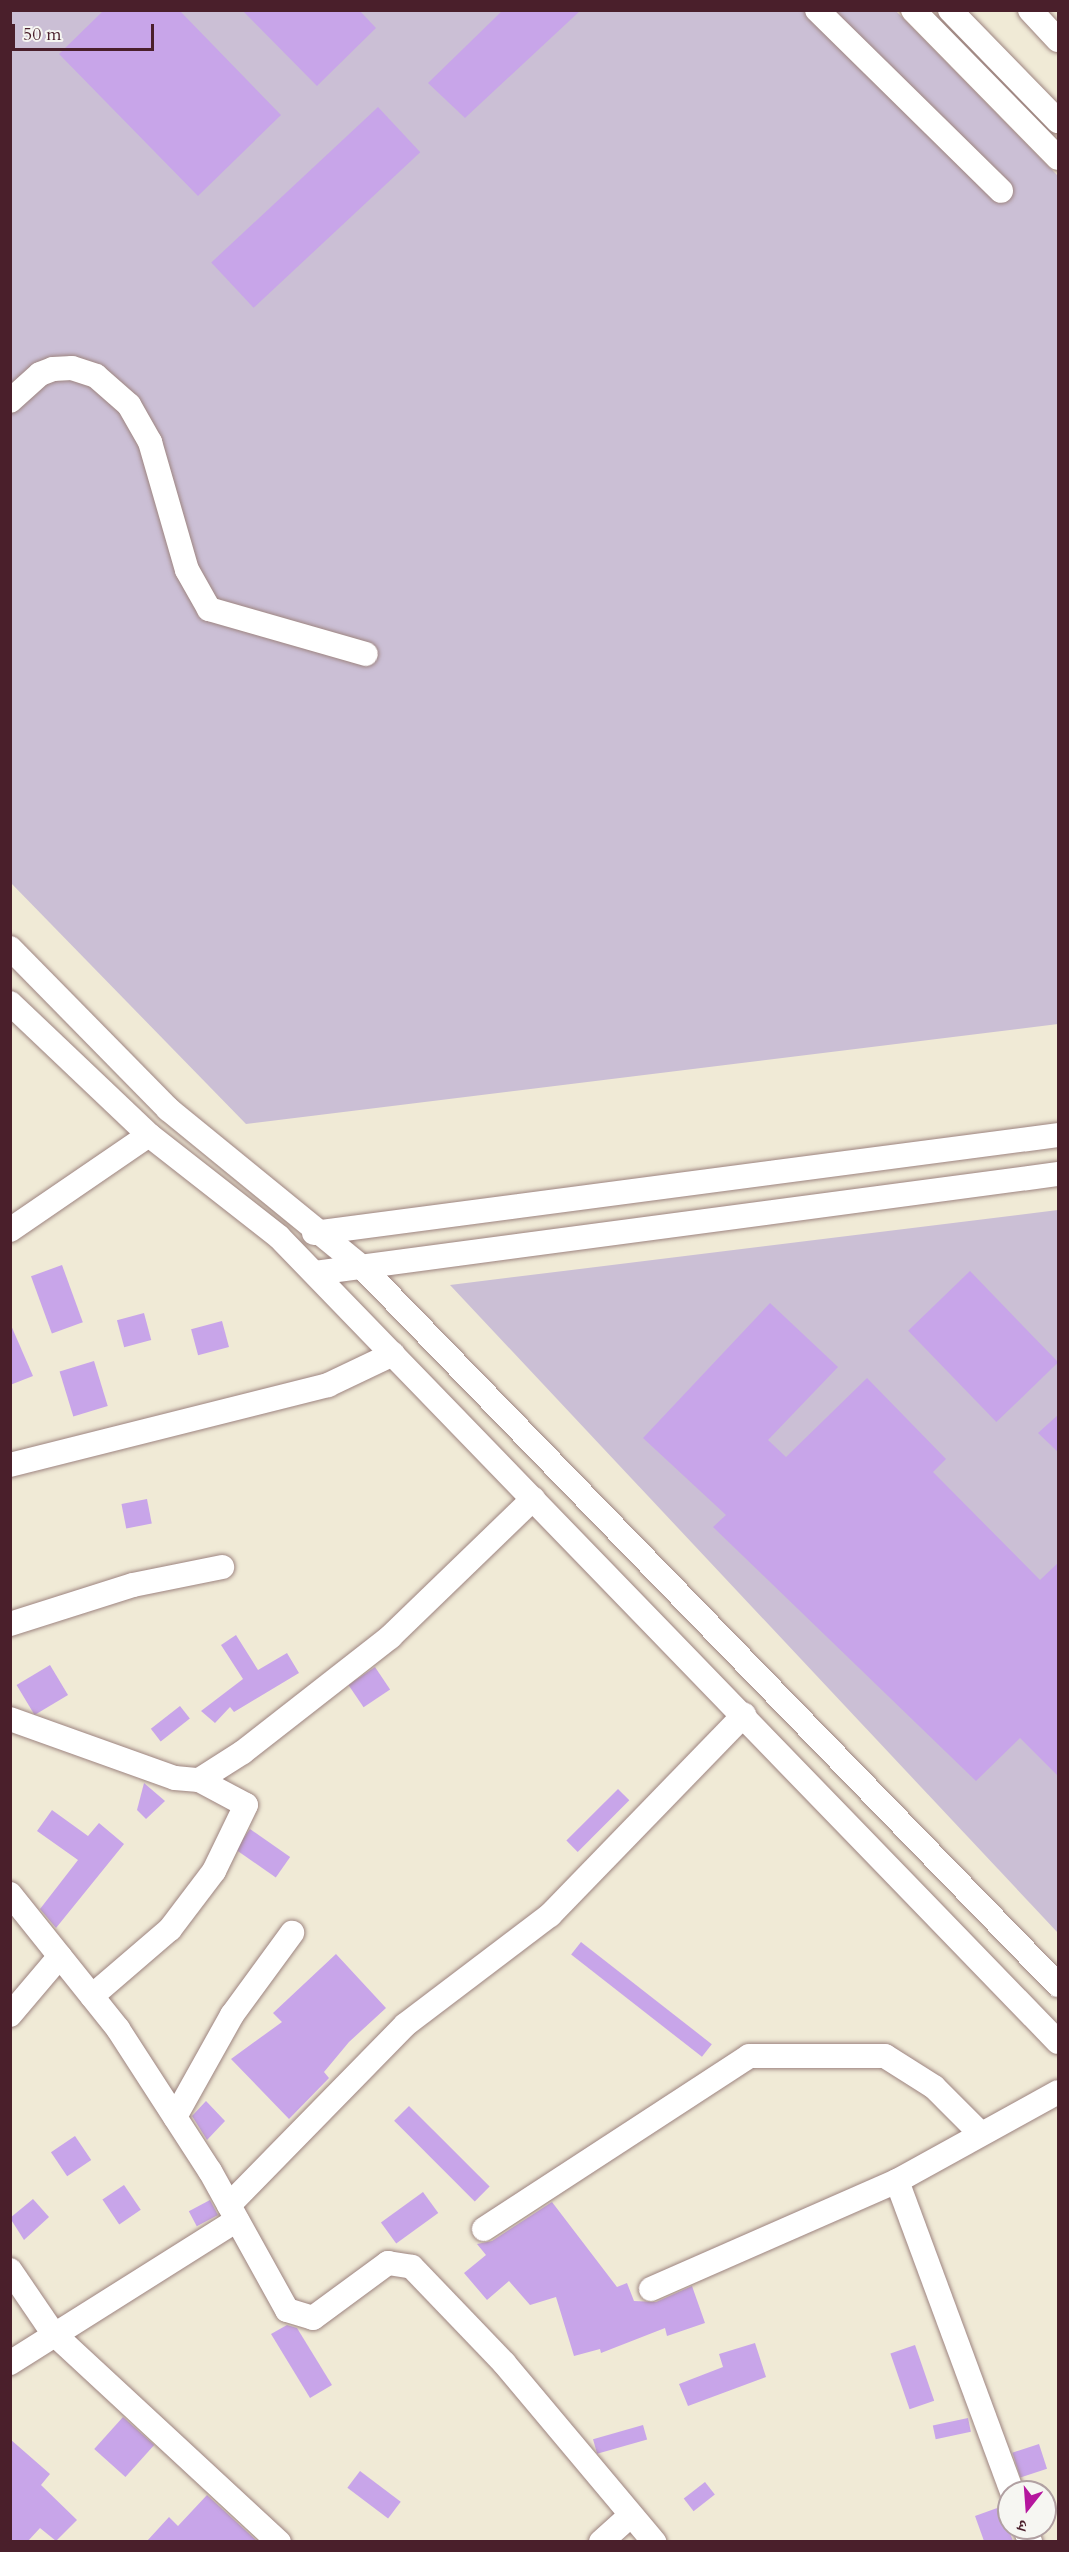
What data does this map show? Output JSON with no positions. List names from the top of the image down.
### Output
{
  "scale_bar": "50 m",
  "north": "bottom"
}
